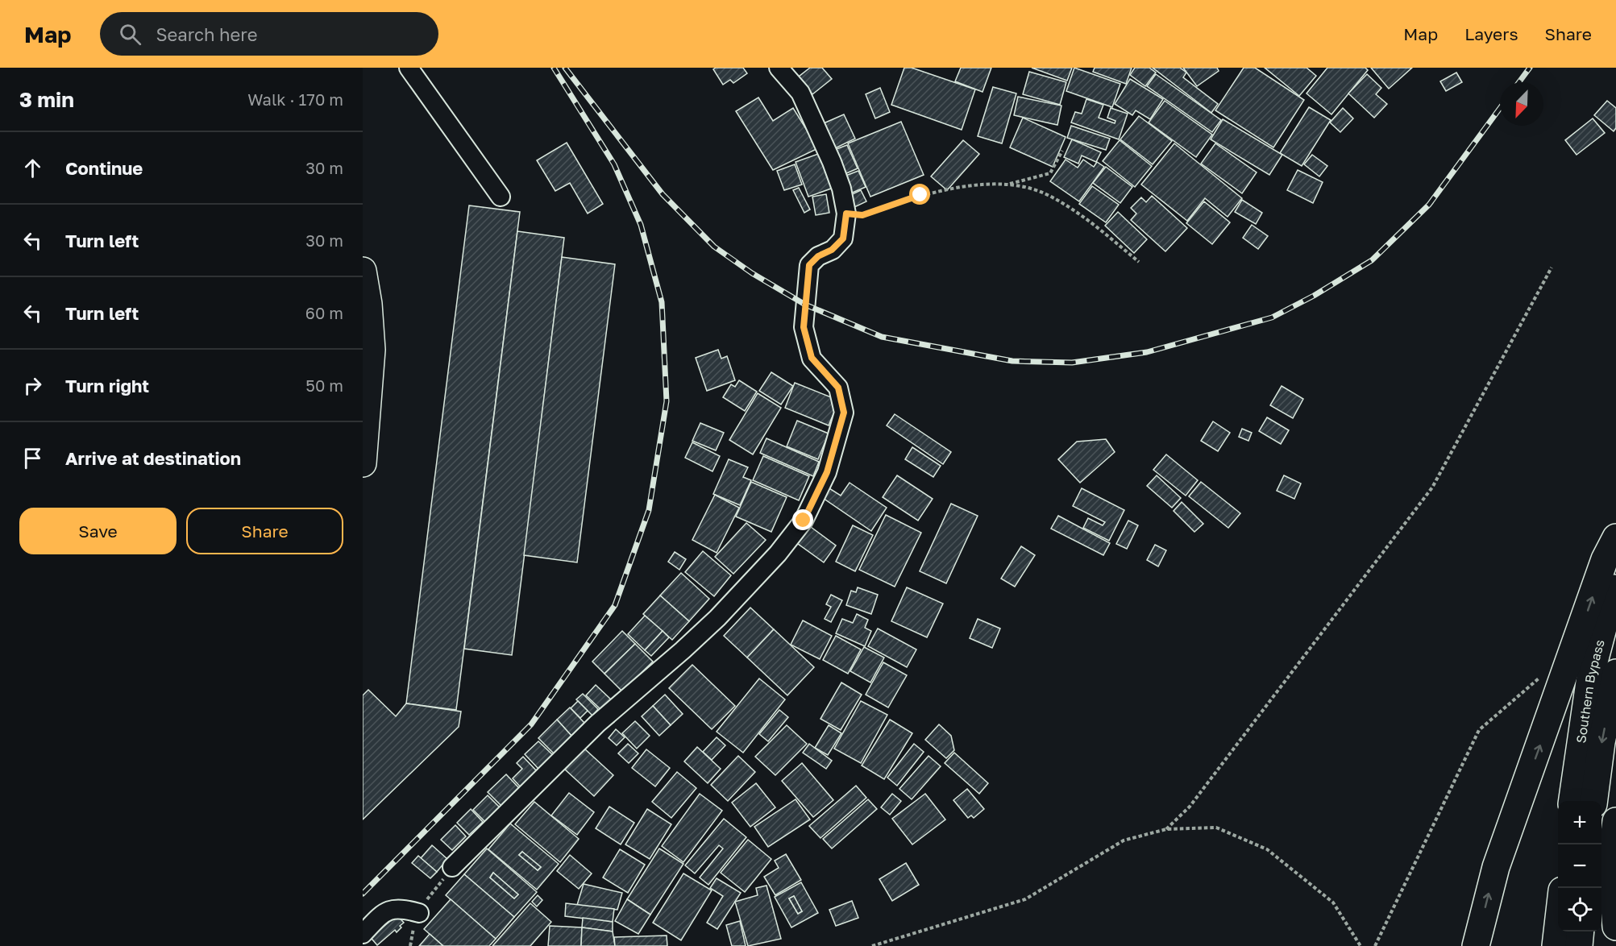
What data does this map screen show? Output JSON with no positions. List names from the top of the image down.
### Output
{
  "streets": {
    "highway": ["Southern Bypass"]
  },
  "north": "bottom left",
  "page": {
    "header": "Map",
    "search": "Search here",
    "nav": ["Map", "Layers", "Share"],
    "heading": ["3 min", "Walk · 170 m"],
    "list": [
      ["Continue", "30 m"],
      ["Turn left", "30 m"],
      ["Turn left", "60 m"],
      ["Turn right", "50 m"],
      "Arrive at destination"
    ],
    "buttons": ["Save", "Share"],
    "map_buttons": ["+", "−"]
  }
}
